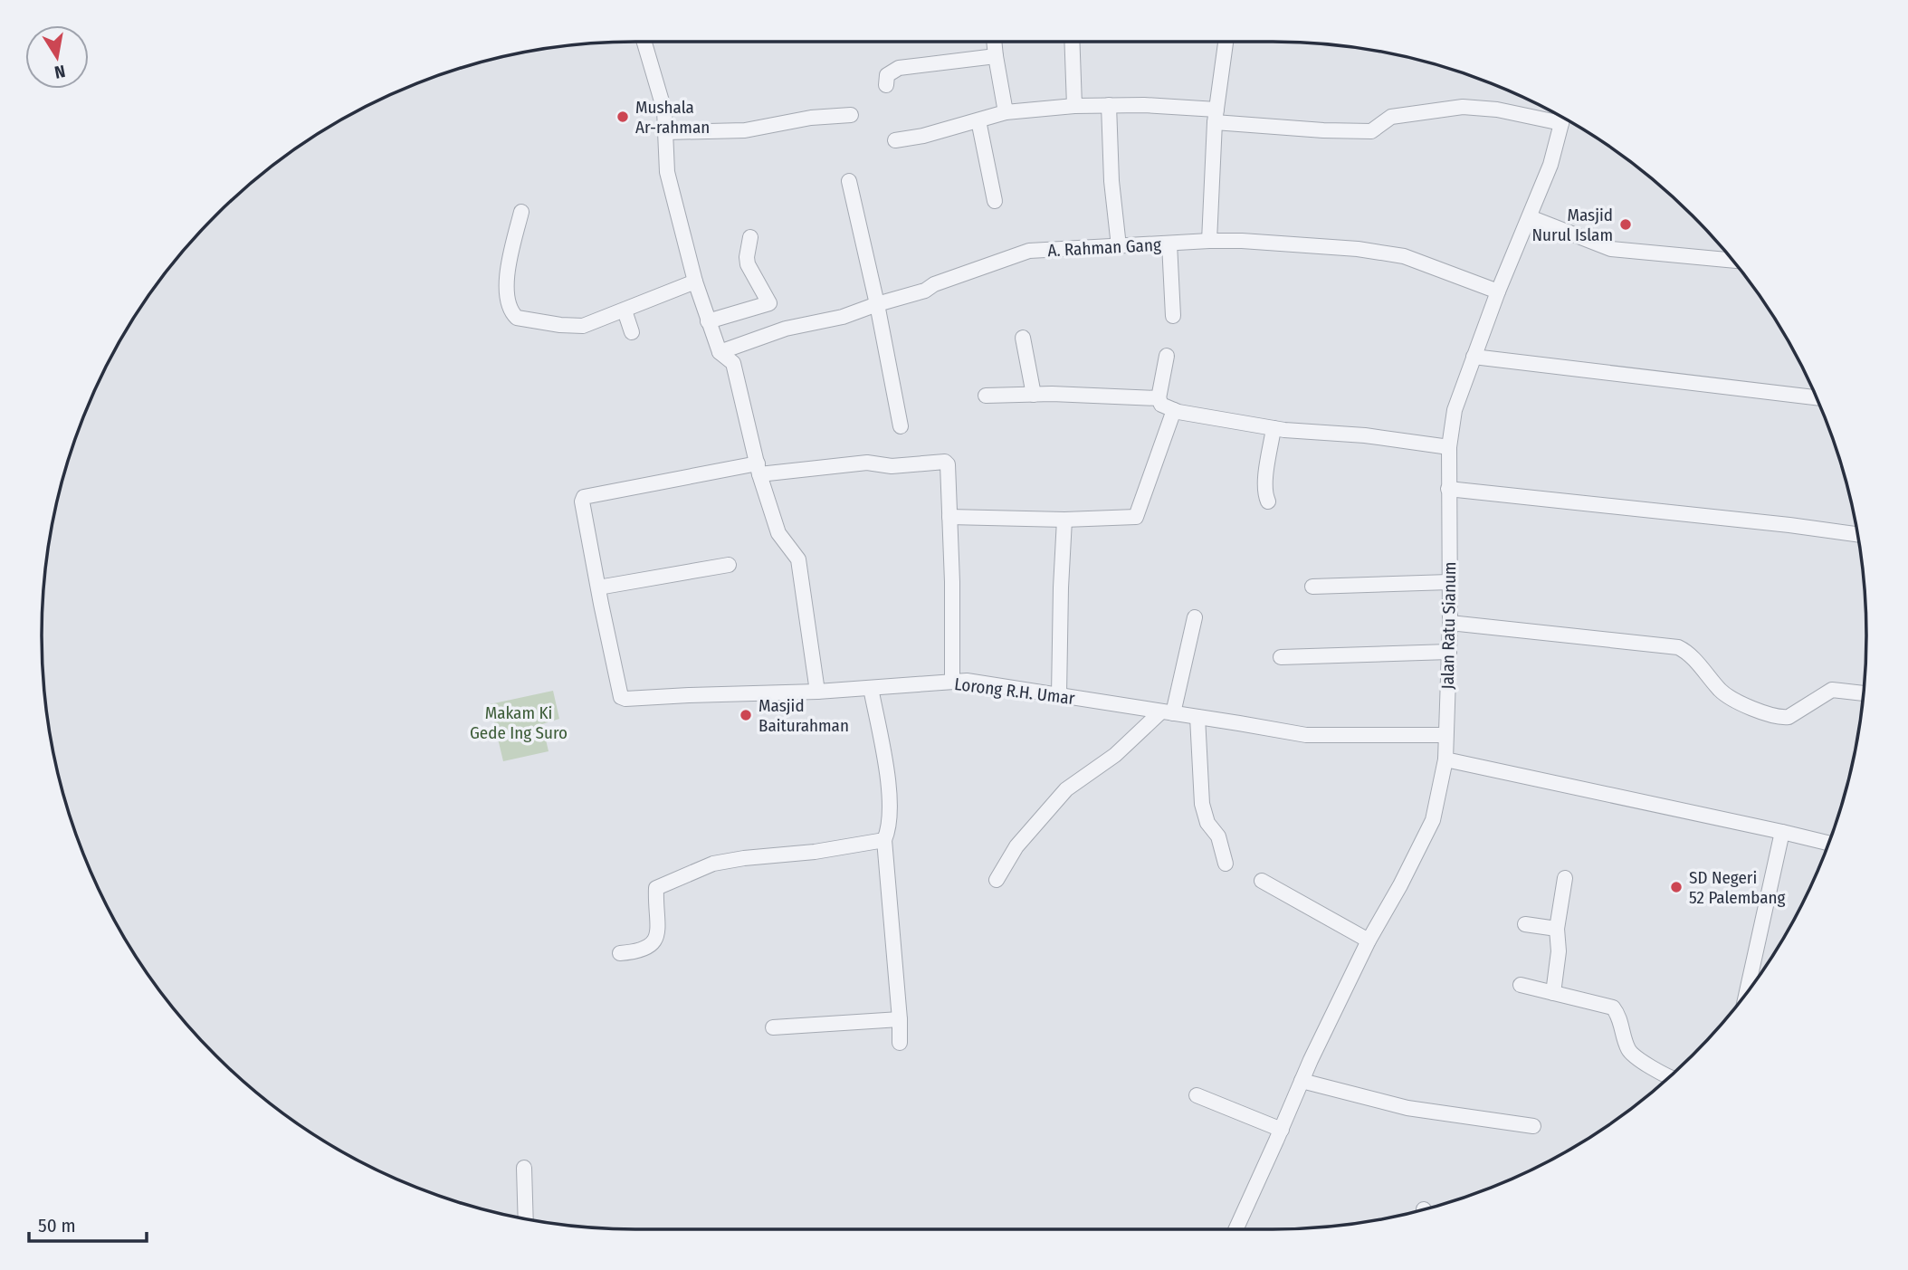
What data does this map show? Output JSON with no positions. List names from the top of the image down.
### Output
{
  "streets": {
    "street": ["A. Rahman Gang", "Jalan Ratu Sianum", "Lorong R.H. Umar"]
  },
  "crossings": [
    ["A. Rahman Gang", "Jalan Ratu Sianum"],
    ["Jalan Ratu Sianum", "Lorong R.H. Umar"]
  ],
  "parks": ["Makam Ki Gede Ing Suro"],
  "places": [
    "Mushala Ar-rahman",
    "Masjid Nurul Islam",
    "Masjid Baiturahman",
    "SD Negeri 52 Palembang"
  ],
  "scale_bar": "50 m",
  "north": "bottom"
}
